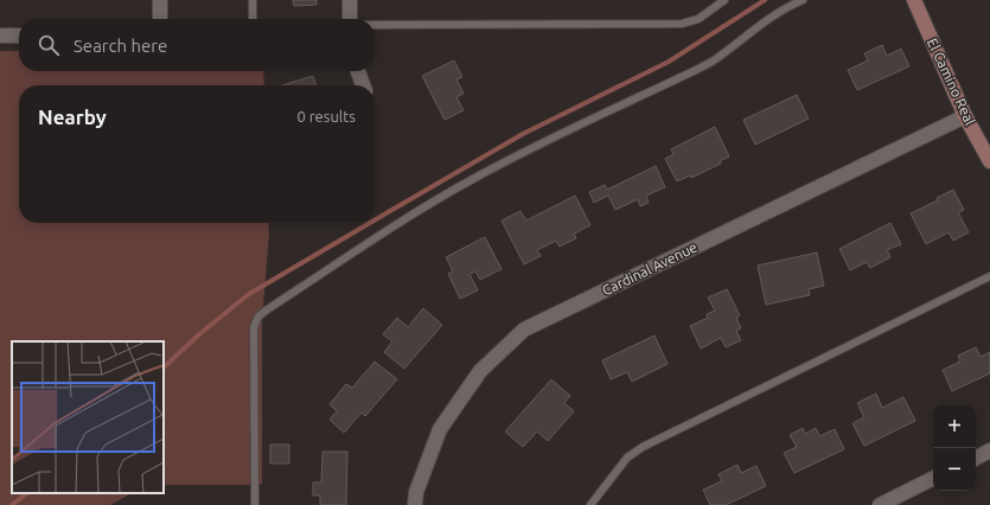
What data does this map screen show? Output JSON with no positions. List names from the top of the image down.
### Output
{
  "streets": {
    "street": ["El Camino Real", "Cardinal Avenue"]
  },
  "crossings": [
    ["El Camino Real", "Cardinal Avenue"]
  ],
  "page": {
    "search": "Search here",
    "heading": ["Nearby", "0 results"],
    "map_buttons": ["+", "−"]
  }
}
